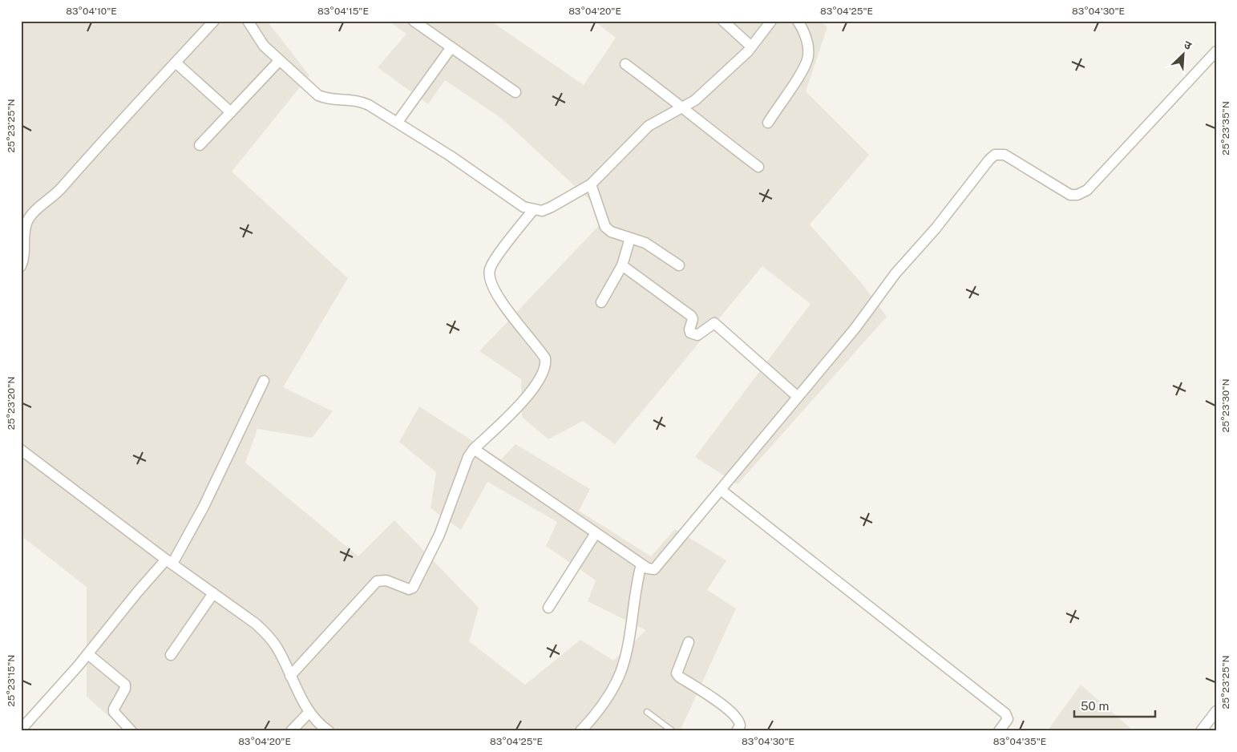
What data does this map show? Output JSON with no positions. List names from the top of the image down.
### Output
{
  "scale_bar": "50 m",
  "north": "top right",
  "coordinates": [
    "83°04'10\"E",
    "83°04'15\"E",
    "83°04'20\"E",
    "83°04'25\"E",
    "83°04'30\"E",
    "25°23'25\"N",
    "25°23'35\"N",
    "25°23'20\"N",
    "25°23'30\"N",
    "25°23'15\"N",
    "83°04'35\"E"
  ]
}
